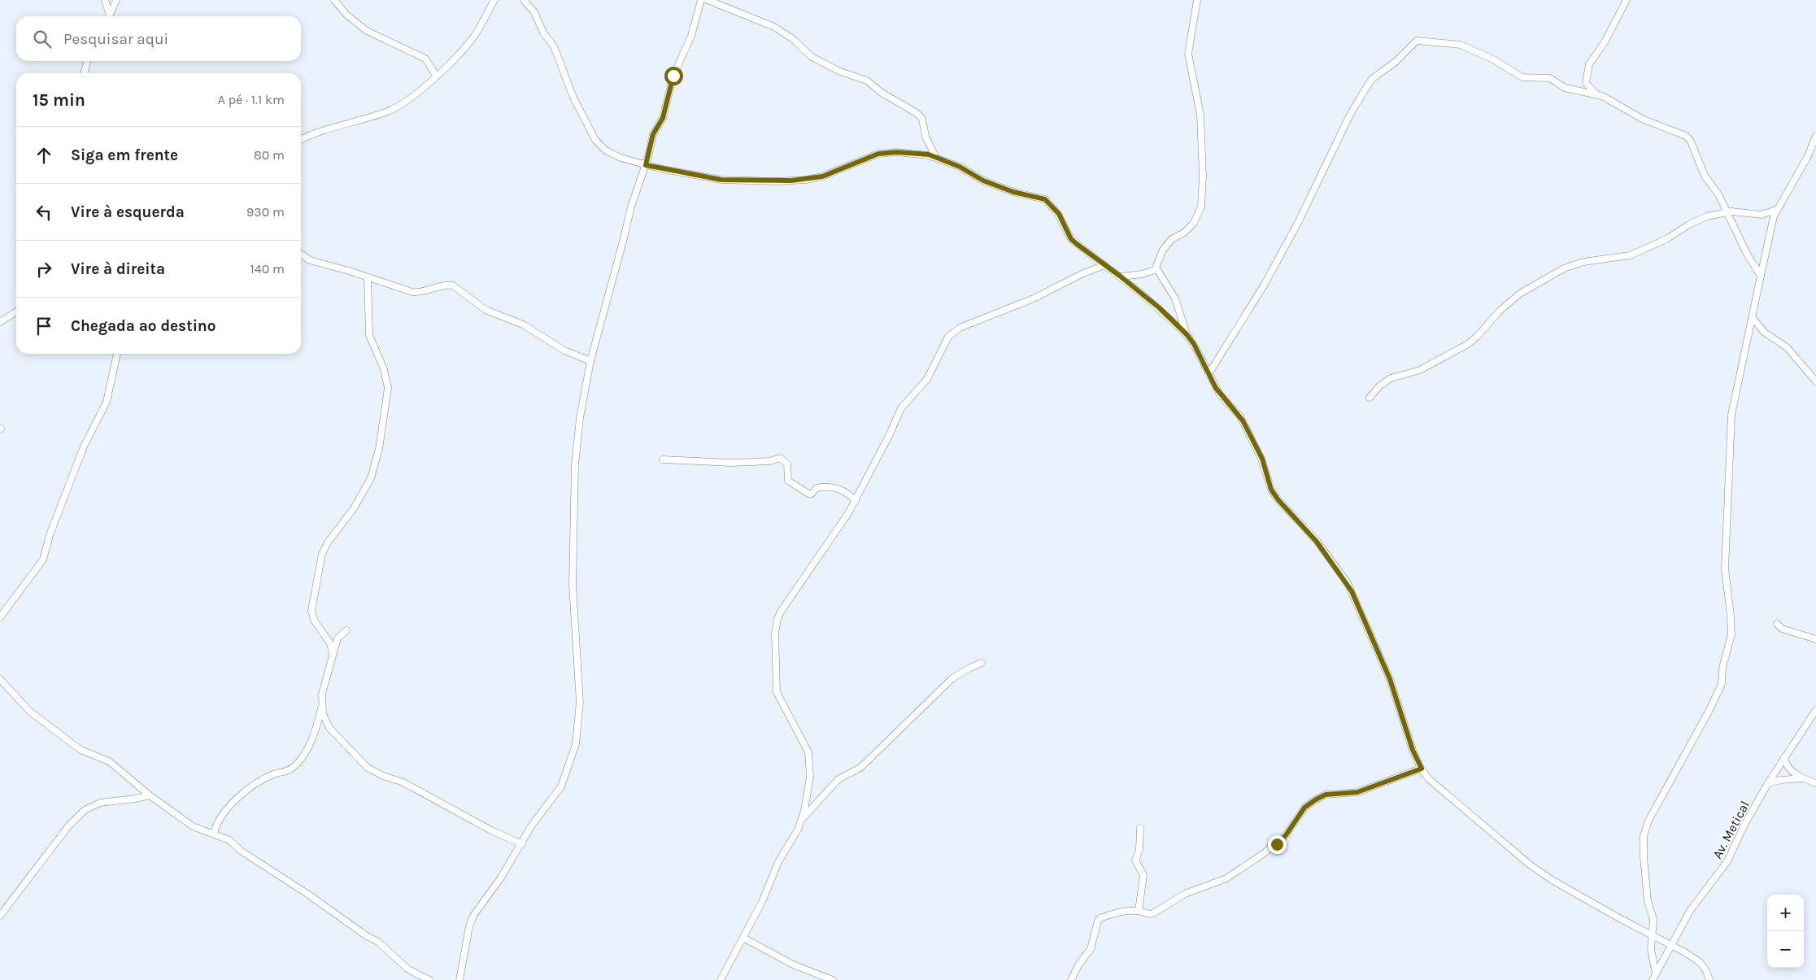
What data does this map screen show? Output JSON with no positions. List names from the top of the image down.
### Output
{
  "streets": {
    "street": ["Av. Metical"]
  },
  "page": {
    "search": "Pesquisar aqui",
    "heading": ["15 min", "A pé · 1.1 km"],
    "list": [
      ["Siga em frente", "80 m"],
      ["Vire à esquerda", "930 m"],
      ["Vire à direita", "140 m"],
      "Chegada ao destino"
    ],
    "map_buttons": ["+", "−"]
  }
}
